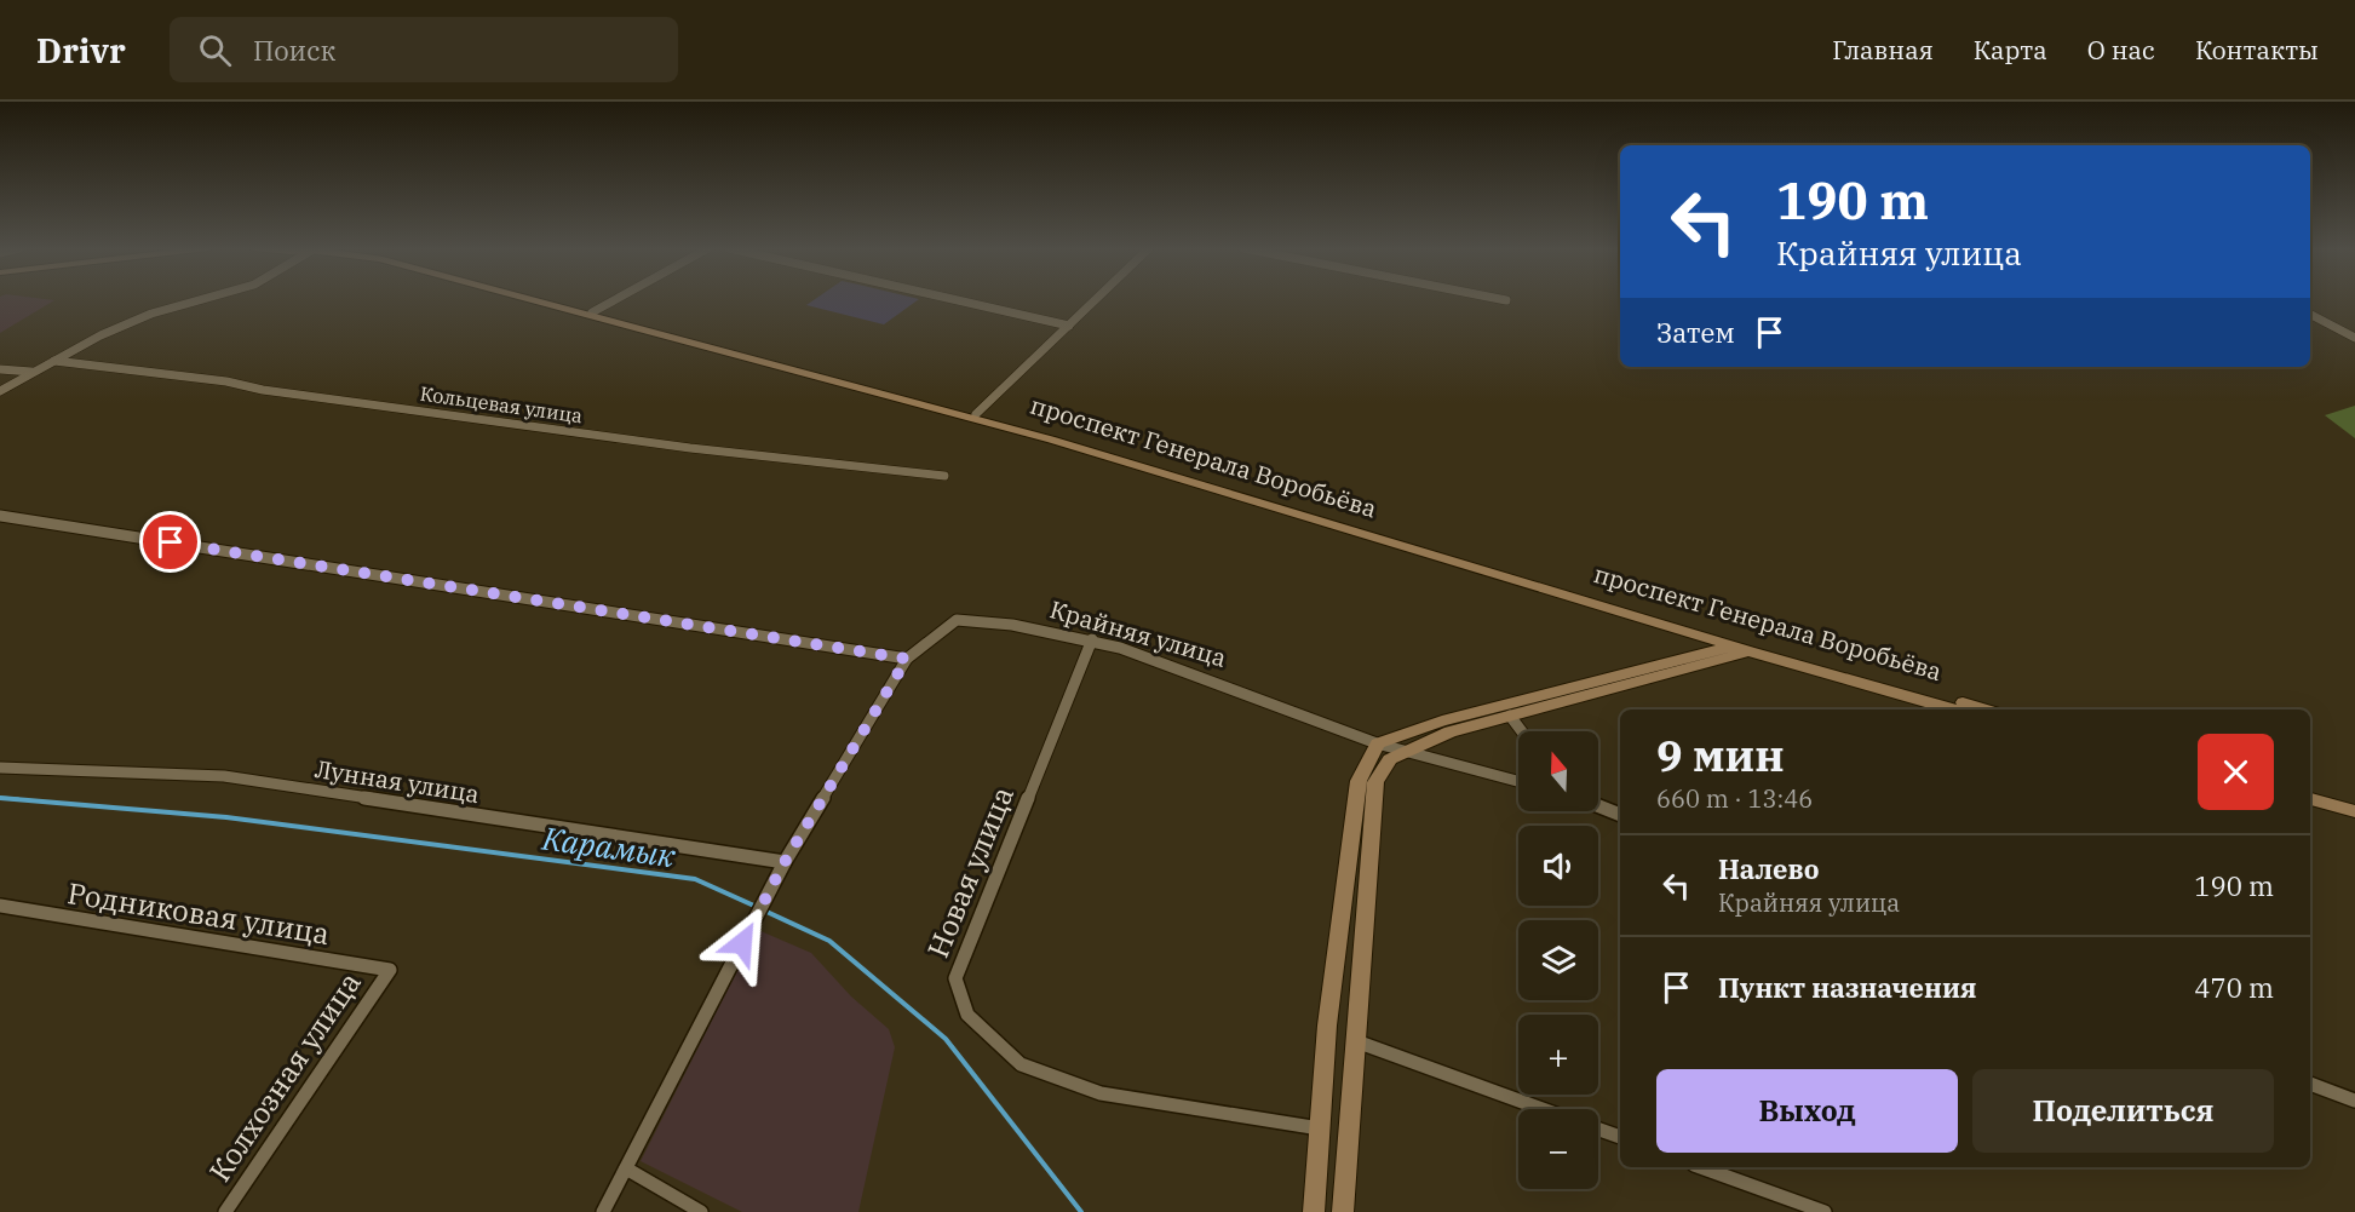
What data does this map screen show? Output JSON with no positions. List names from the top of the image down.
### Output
{
  "streets": {
    "main road": ["проспект Генерала Воробьёва"],
    "street": [
      "Кольцевая улица",
      "Крайняя улица",
      "Лунная улица",
      "Новая улица",
      "Родниковая улица",
      "Колхозная улица"
    ]
  },
  "crossings": [
    ["Крайняя улица", "Новая улица"],
    ["Родниковая улица", "Колхозная улица"]
  ],
  "water": ["Карамык"],
  "north": "top",
  "page": {
    "header": "Drivr",
    "search": "Поиск",
    "nav": [
      "Главная",
      "Карта",
      "О нас",
      "Контакты"
    ],
    "turn": ["190 m", "Крайняя улица"],
    "then": "Затем",
    "heading": ["9 мин", "660 m · 13:46"],
    "map_buttons": ["+", "−"],
    "list": [
      {
        "name": "Налево",
        "note": "Крайняя улица",
        "value": "190 m"
      },
      {
        "name": "Пункт назначения",
        "value": "470 m"
      }
    ],
    "buttons": ["Выход", "Поделиться"]
  }
}
